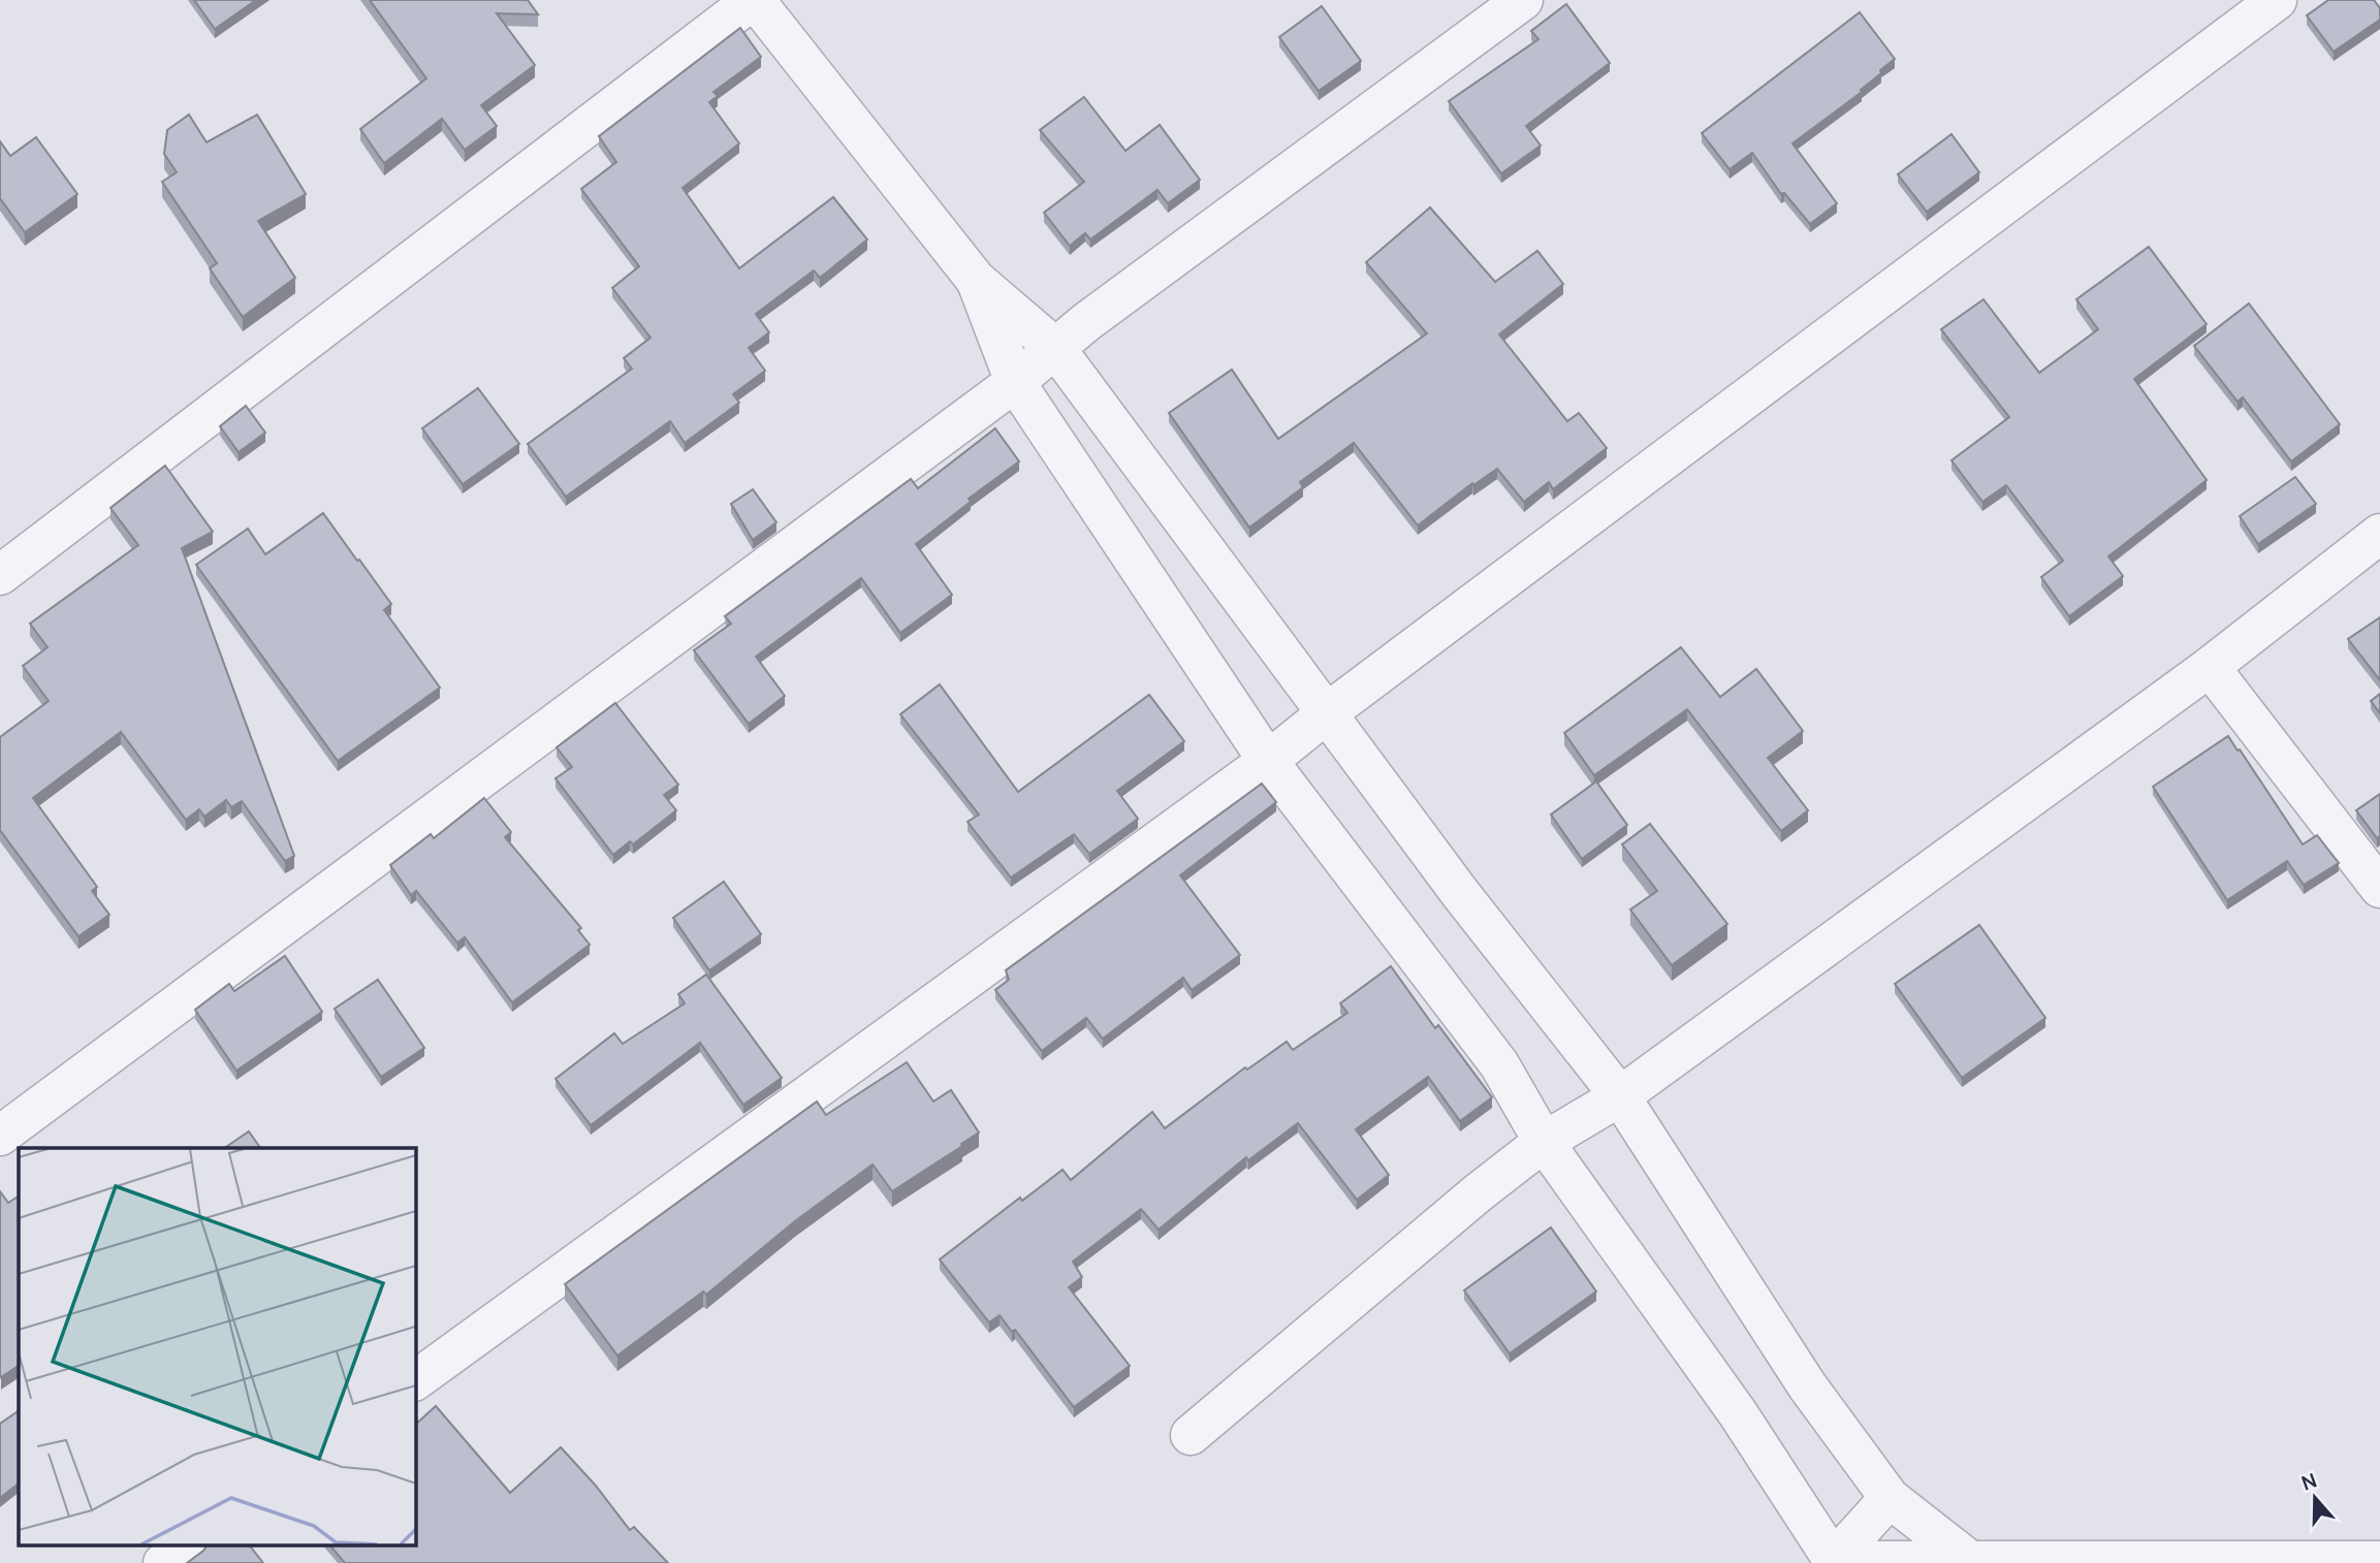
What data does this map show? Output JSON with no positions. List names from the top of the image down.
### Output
{
  "north": "top"
}
